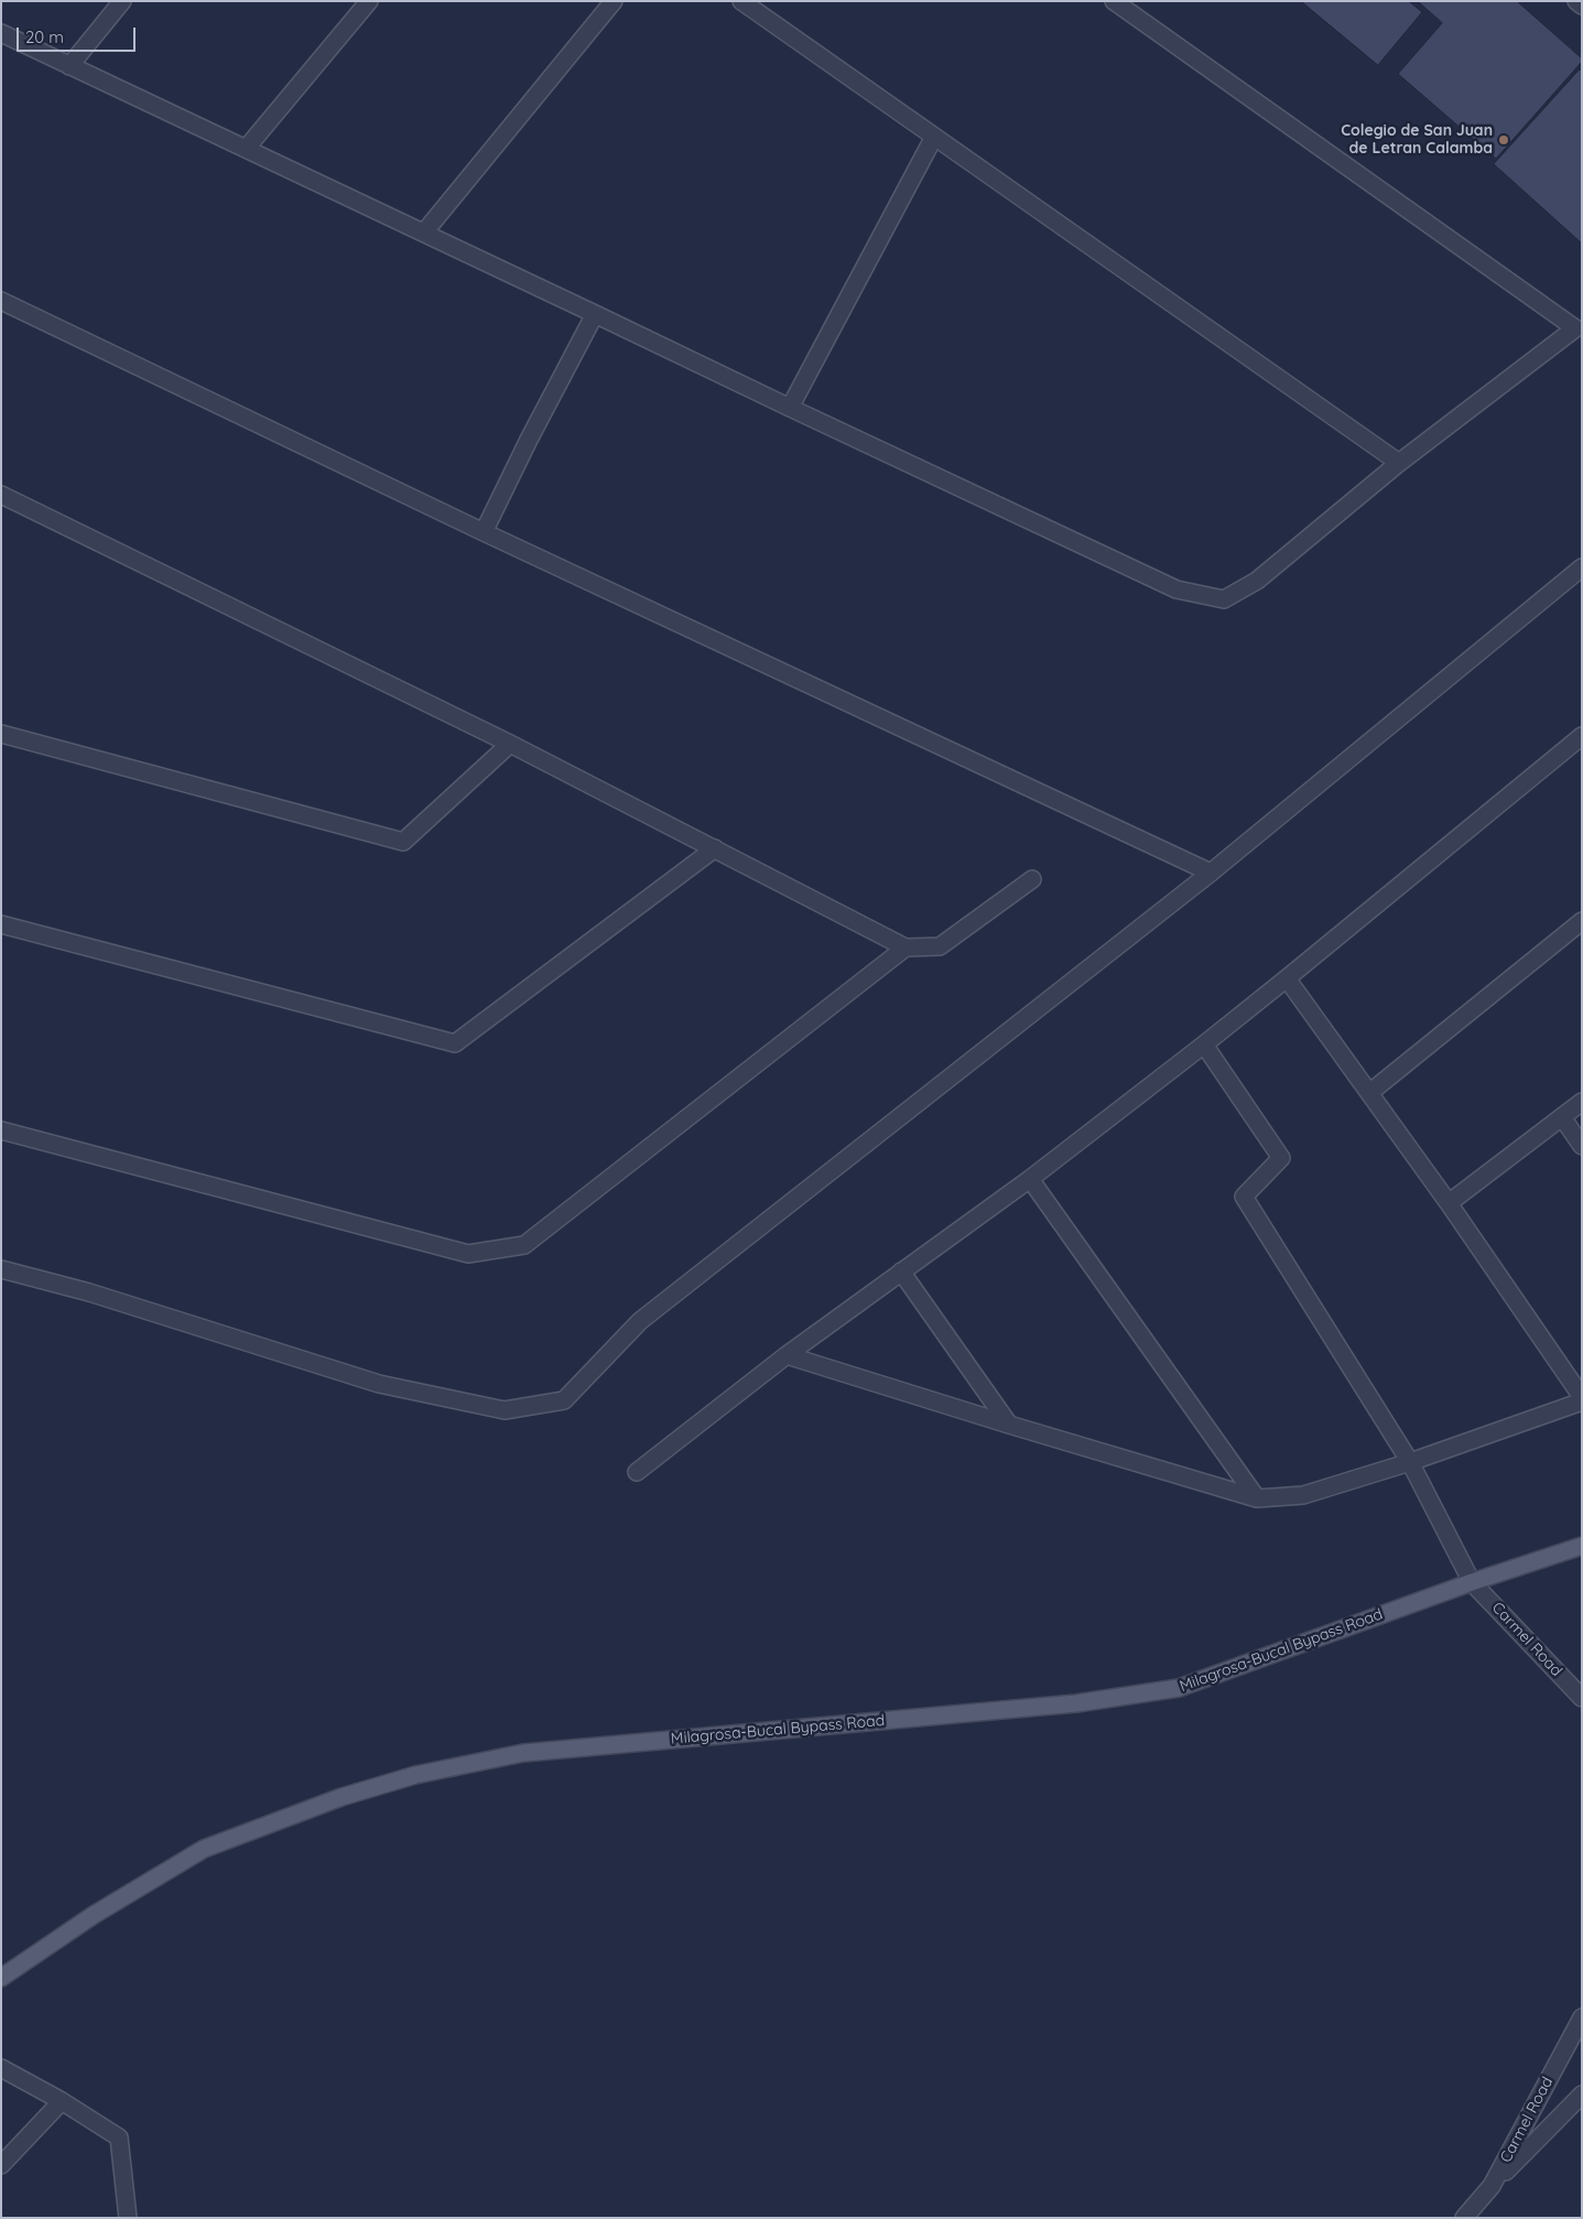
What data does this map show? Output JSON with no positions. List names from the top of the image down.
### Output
{
  "streets": {
    "main road": ["Milagrosa-Bucal Bypass Road"],
    "street": ["Carmel Road"]
  },
  "crossings": [
    ["Carmel Road", "Milagrosa-Bucal Bypass Road"]
  ],
  "places": ["Colegio de San Juan de Letran Calamba"],
  "scale_bar": "20 m"
}
